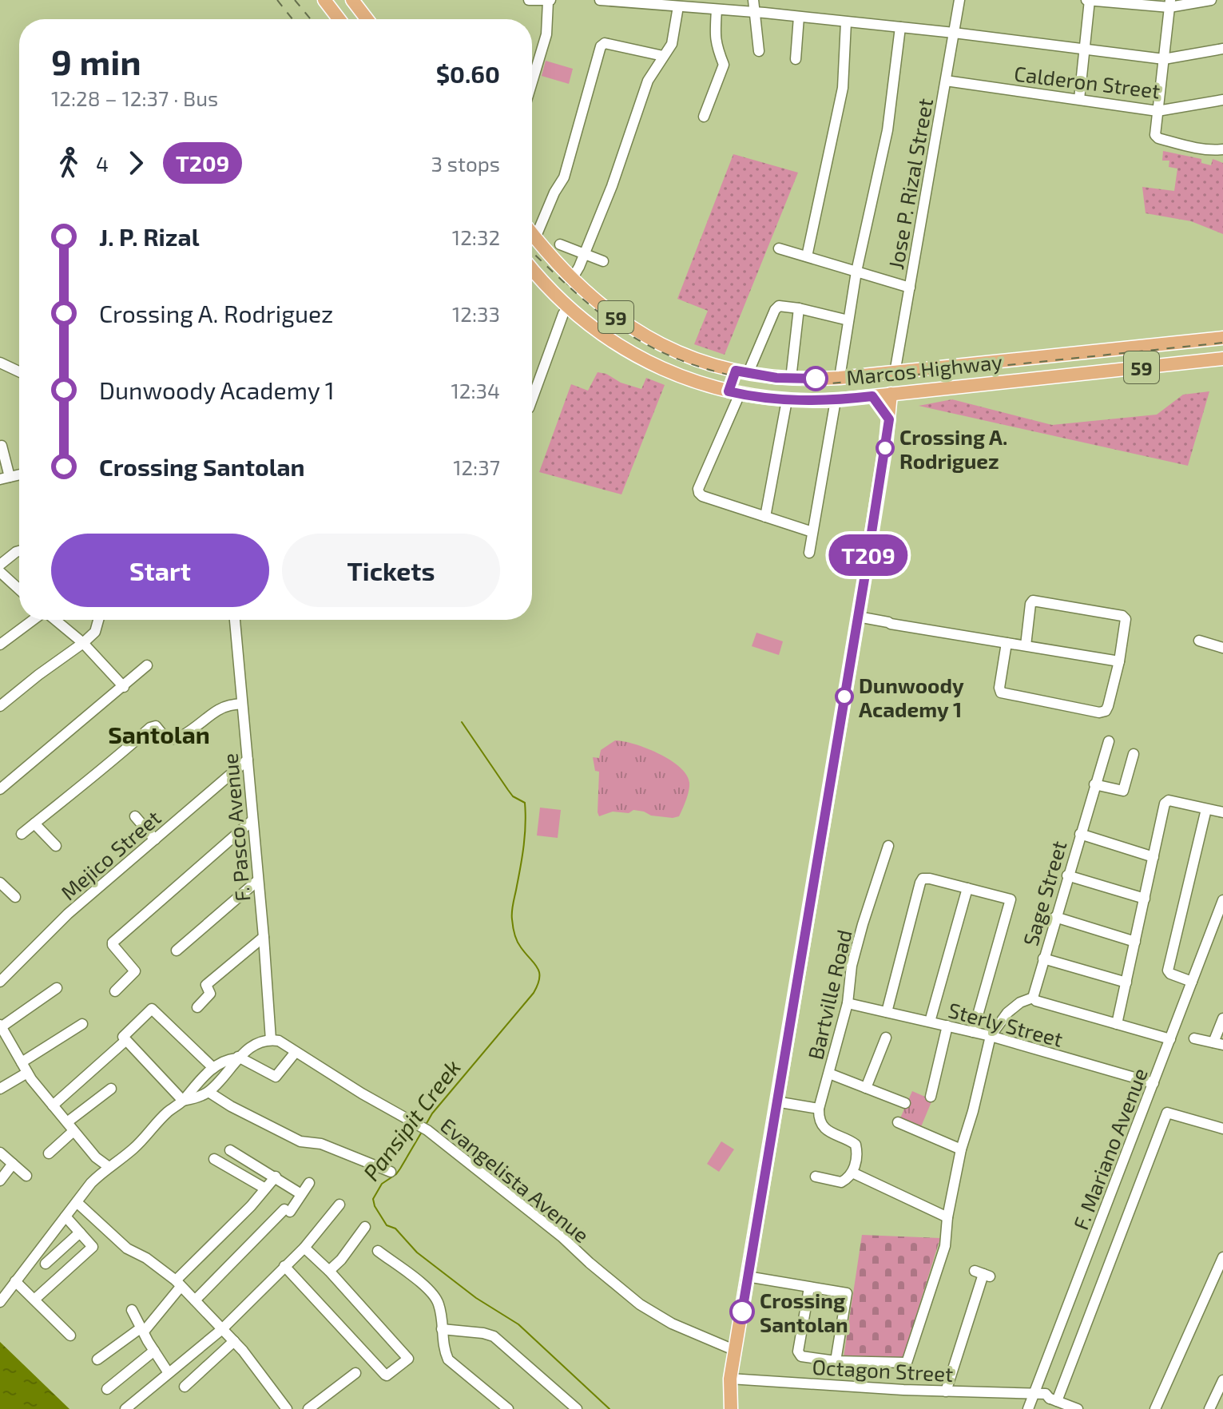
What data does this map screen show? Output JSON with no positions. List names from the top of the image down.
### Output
{
  "streets": {
    "main road": ["59", "Marcos Highway"],
    "street": [
      "Calderon Street",
      "Jose P. Rizal Street",
      "F. Pasco Avenue",
      "Mejico Street",
      "Sage Street",
      "Bartville Road",
      "Sterly Street",
      "F. Mariano Avenue",
      "Evangelista Avenue",
      "Octagon Street"
    ]
  },
  "crossings": [
    ["Calderon Street", "Jose P. Rizal Street"],
    ["Jose P. Rizal Street", "Marcos Highway"],
    ["F. Pasco Avenue", "Mejico Street"],
    ["F. Pasco Avenue", "Evangelista Avenue"],
    ["Bartville Road", "Sterly Street"],
    ["Sterly Street", "F. Mariano Avenue"],
    ["F. Mariano Avenue", "Octagon Street"]
  ],
  "districts": ["Santolan"],
  "water": ["Pansipit Creek"],
  "places": ["Crossing A. Rodriguez", "Dunwoody Academy 1", "Crossing Santolan"],
  "lines": ["bus line T209"],
  "page": {
    "on_map": "T209",
    "heading": ["9 min", "12:28 – 12:37 · Bus", "$0.60"],
    "legs": ["4", "T209", "3 stops"],
    "list": [
      {
        "name": "J. P. Rizal",
        "value": "12:32"
      },
      {
        "name": "Crossing A. Rodriguez",
        "value": "12:33"
      },
      {
        "name": "Dunwoody Academy 1",
        "value": "12:34"
      },
      {
        "name": "Crossing Santolan",
        "value": "12:37"
      }
    ],
    "buttons": ["Start", "Tickets"]
  }
}
